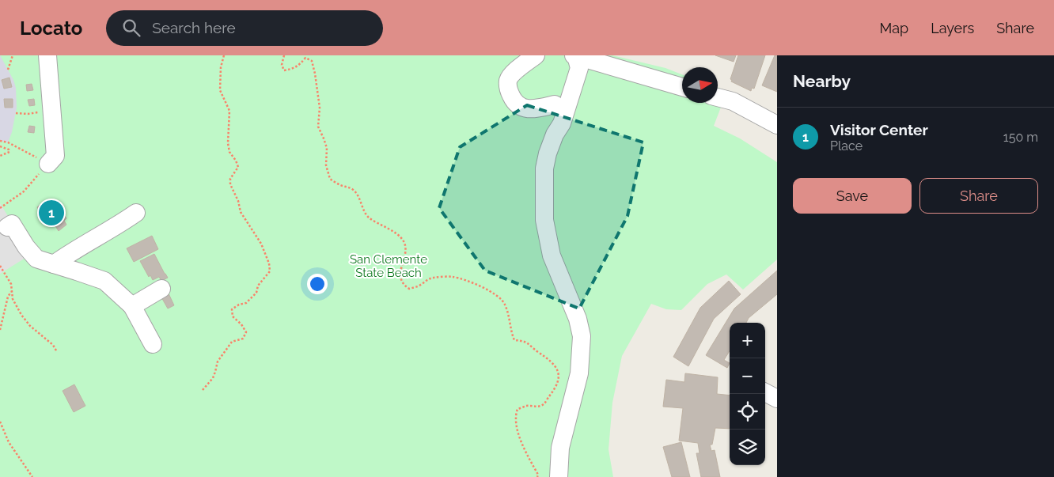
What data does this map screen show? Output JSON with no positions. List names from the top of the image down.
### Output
{
  "parks": ["San Clemente State Beach"],
  "north": "right",
  "page": {
    "header": "Locato",
    "search": "Search here",
    "nav": ["Map", "Layers", "Share"],
    "heading": "Nearby",
    "list": [
      {
        "mark": "1",
        "name": "Visitor Center",
        "note": "Place",
        "value": "150 m"
      }
    ],
    "buttons": ["Save", "Share"],
    "pins": "1",
    "map_buttons": ["+", "−"]
  }
}
